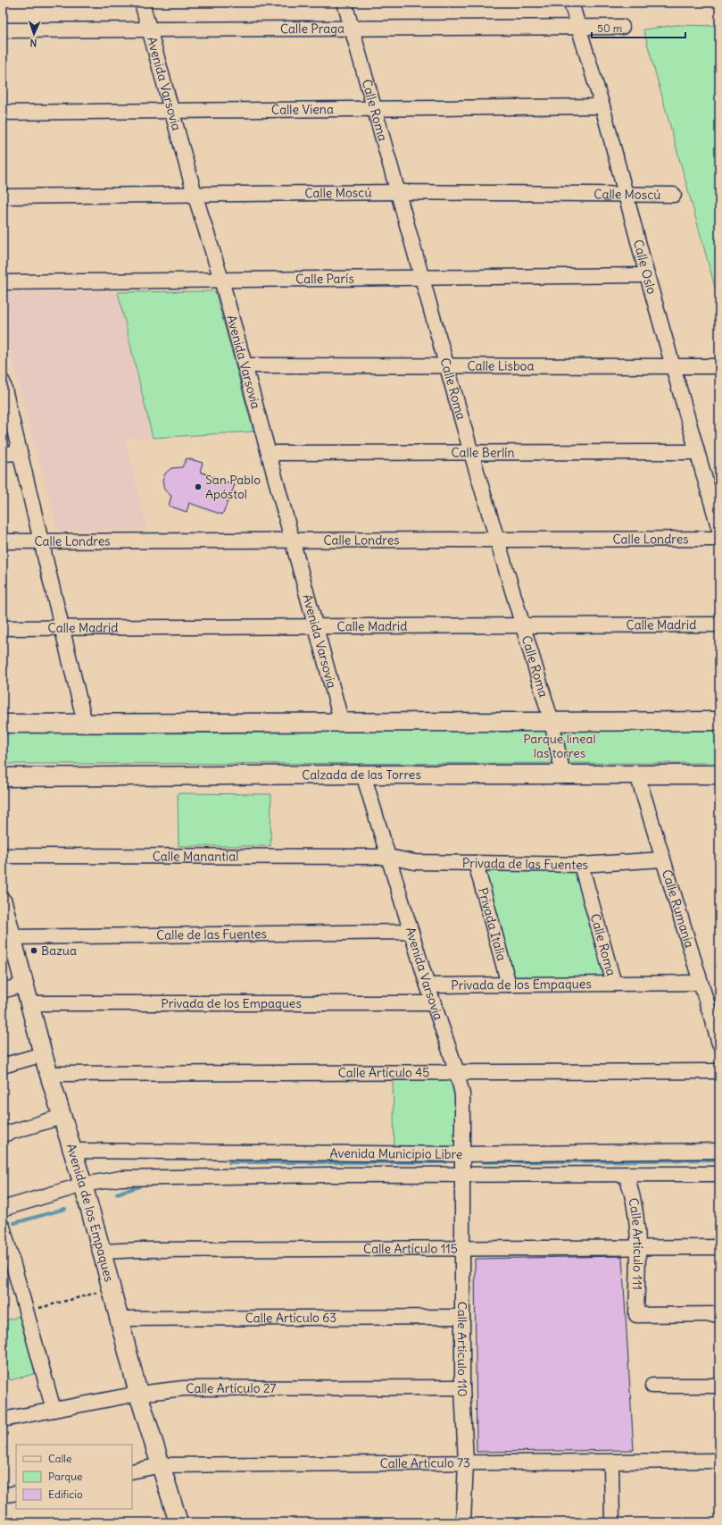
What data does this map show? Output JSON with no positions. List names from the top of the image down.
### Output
{
  "streets": {
    "main road": ["Calzada de las Torres", "Avenida de los Empaques"],
    "street": [
      "Calle Praga",
      "Avenida Varsovia",
      "Calle Viena",
      "Calle Roma",
      "Calle Moscú",
      "Calle Oslo",
      "Calle París",
      "Calle Lisboa",
      "Calle Berlín",
      "Calle Londres",
      "Calle Madrid",
      "Calle Manantial",
      "Privada de las Fuentes",
      "Calle Rumania",
      "Privada Italia",
      "Calle de las Fuentes",
      "Privada de los Empaques",
      "Calle Artículo 45",
      "Avenida Municipio Libre",
      "Calle Artículo 111",
      "Calle Artículo 115",
      "Calle Artículo 63",
      "Calle Artículo 110",
      "Calle Artículo 27",
      "Calle Artículo 73"
    ]
  },
  "crossings": [
    ["Calle Praga", "Avenida Varsovia"],
    ["Calle Praga", "Calle Roma"],
    ["Calle Praga", "Calle Oslo"],
    ["Avenida Varsovia", "Calle Viena"],
    ["Avenida Varsovia", "Calle Moscú"],
    ["Avenida Varsovia", "Calle París"],
    ["Avenida Varsovia", "Calle Lisboa"],
    ["Avenida Varsovia", "Calle Berlín"],
    ["Avenida Varsovia", "Calle Londres"],
    ["Avenida Varsovia", "Calle Madrid"],
    ["Avenida Varsovia", "Calzada de las Torres"],
    ["Avenida Varsovia", "Calle Manantial"],
    ["Avenida Varsovia", "Privada de las Fuentes"],
    ["Avenida Varsovia", "Calle de las Fuentes"],
    ["Avenida Varsovia", "Privada de los Empaques"],
    ["Avenida Varsovia", "Calle Artículo 45"],
    ["Avenida Varsovia", "Avenida Municipio Libre"],
    ["Avenida Varsovia", "Calle Artículo 110"],
    ["Calle Viena", "Calle Roma"],
    ["Calle Viena", "Calle Oslo"],
    ["Calle Roma", "Calle Moscú"],
    ["Calle Roma", "Calle París"],
    ["Calle Roma", "Calle Lisboa"],
    ["Calle Roma", "Calle Berlín"],
    ["Calle Roma", "Calle Londres"],
    ["Calle Roma", "Calle Madrid"],
    ["Calle Roma", "Calzada de las Torres"],
    ["Calle Roma", "Privada de las Fuentes"],
    ["Calle Roma", "Privada de los Empaques"],
    ["Calle Moscú", "Calle Oslo"],
    ["Calle Oslo", "Calle París"],
    ["Calle Oslo", "Calle Lisboa"],
    ["Calle Oslo", "Calle Berlín"],
    ["Calzada de las Torres", "Calle Rumania"],
    ["Calle Manantial", "Privada de las Fuentes"],
    ["Privada de las Fuentes", "Calle Rumania"],
    ["Privada de las Fuentes", "Privada Italia"],
    ["Calle Rumania", "Privada de los Empaques"],
    ["Privada Italia", "Privada de los Empaques"],
    ["Calle de las Fuentes", "Avenida de los Empaques"],
    ["Privada de los Empaques", "Avenida de los Empaques"],
    ["Calle Artículo 45", "Avenida de los Empaques"],
    ["Avenida Municipio Libre", "Avenida de los Empaques"],
    ["Avenida Municipio Libre", "Calle Artículo 111"],
    ["Avenida Municipio Libre", "Calle Artículo 110"],
    ["Avenida de los Empaques", "Calle Artículo 115"],
    ["Avenida de los Empaques", "Calle Artículo 63"],
    ["Avenida de los Empaques", "Calle Artículo 27"],
    ["Avenida de los Empaques", "Calle Artículo 73"],
    ["Calle Artículo 111", "Calle Artículo 115"],
    ["Calle Artículo 115", "Calle Artículo 110"],
    ["Calle Artículo 63", "Calle Artículo 110"],
    ["Calle Artículo 110", "Calle Artículo 27"],
    ["Calle Artículo 110", "Calle Artículo 73"]
  ],
  "parks": ["Parque lineal las torres"],
  "places": ["San Pablo Apóstol", "Bazua"],
  "legend": ["Calle", "Parque", "Edificio"],
  "scale_bar": "50 m",
  "north": "bottom"
}
